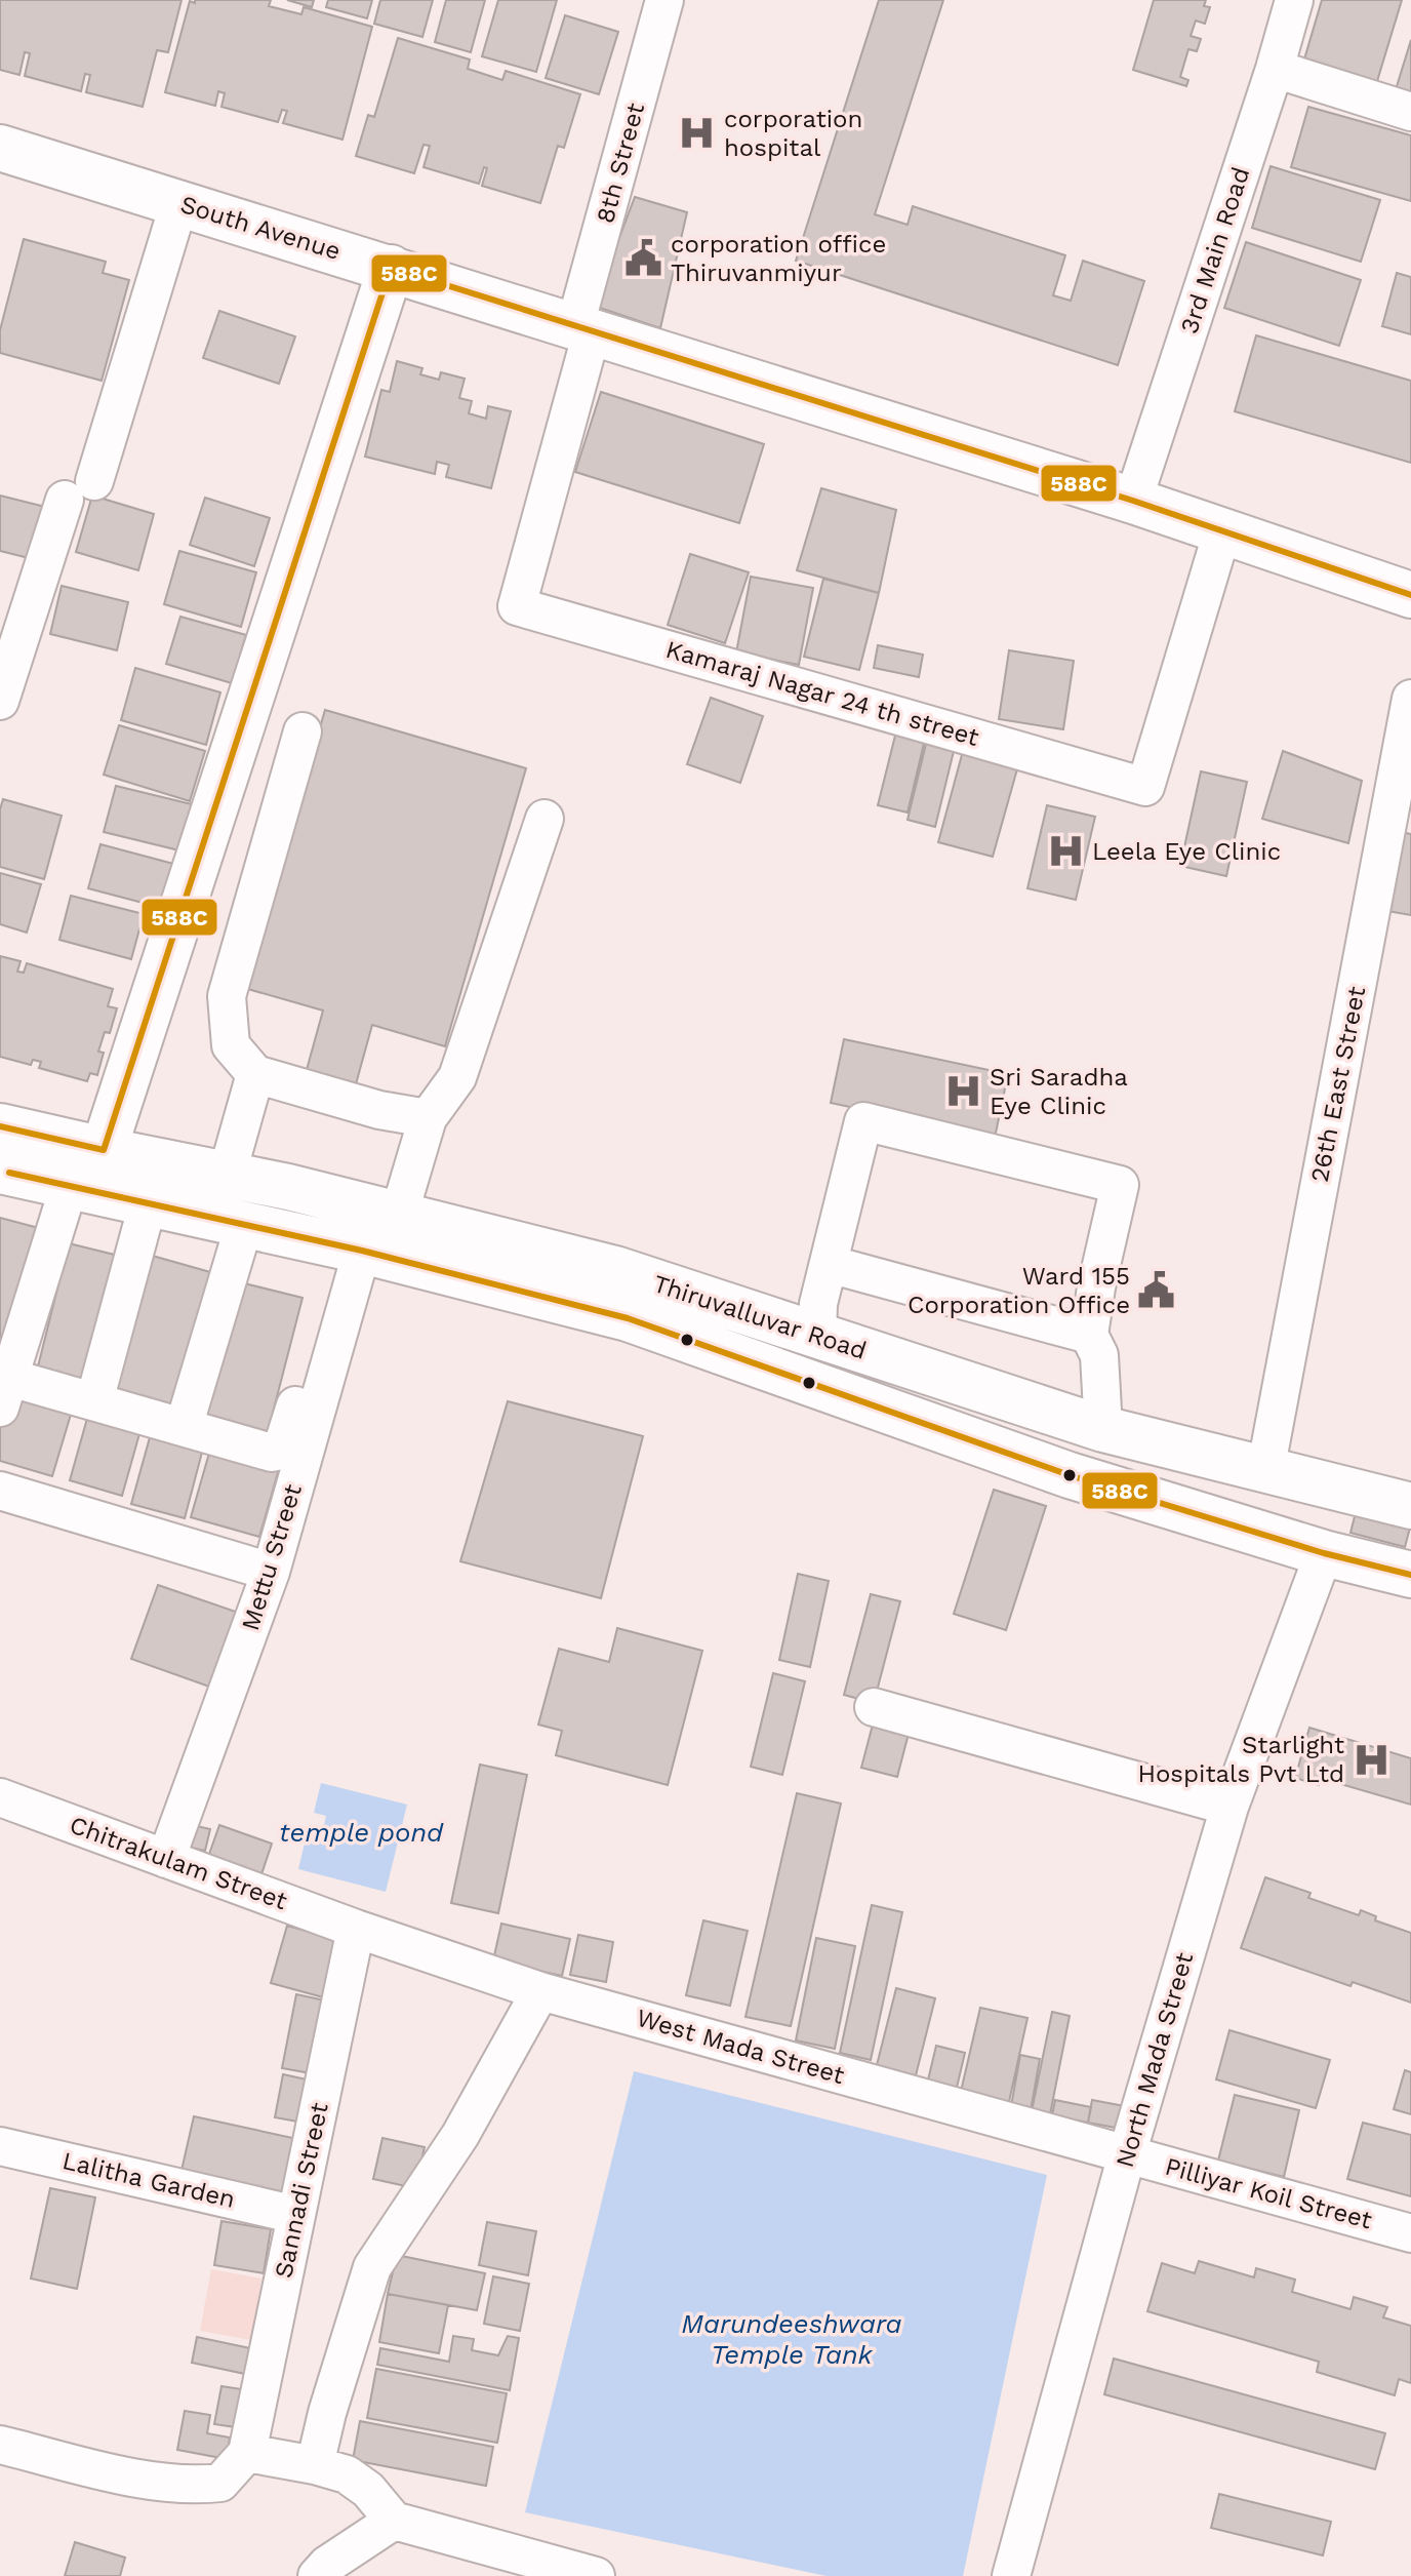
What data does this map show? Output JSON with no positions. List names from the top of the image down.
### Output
{
  "streets": {
    "main road": ["South Avenue", "Thiruvalluvar Road"],
    "street": [
      "8th Street",
      "3rd Main Road",
      "Kamaraj Nagar 24 th street",
      "26th East Street",
      "Mettu Street",
      "Chitrakulam Street",
      "West Mada Street",
      "North Mada Street",
      "Lalitha Garden",
      "Sannadi Street",
      "Pilliyar Koil Street"
    ]
  },
  "crossings": [
    ["8th Street", "South Avenue"],
    ["8th Street", "Kamaraj Nagar 24 th street"],
    ["South Avenue", "3rd Main Road"],
    ["South Avenue", "Kamaraj Nagar 24 th street"],
    ["26th East Street", "Thiruvalluvar Road"],
    ["Mettu Street", "Chitrakulam Street"],
    ["Chitrakulam Street", "West Mada Street"],
    ["Chitrakulam Street", "Sannadi Street"],
    ["West Mada Street", "North Mada Street"],
    ["West Mada Street", "Sannadi Street"],
    ["West Mada Street", "Pilliyar Koil Street"],
    ["North Mada Street", "Pilliyar Koil Street"],
    ["Lalitha Garden", "Sannadi Street"]
  ],
  "water": ["temple pond", "Marundeeshwara Temple Tank"],
  "places": {
    "hospital": [
      "corporation hospital",
      "Leela Eye Clinic",
      "Sri Saradha Eye Clinic",
      "Starlight Hospitals Pvt Ltd"
    ],
    "public building": ["corporation office Thiruvanmiyur", "Ward 155 Corporation Office"]
  },
  "lines": ["transit line 588C"]
}
